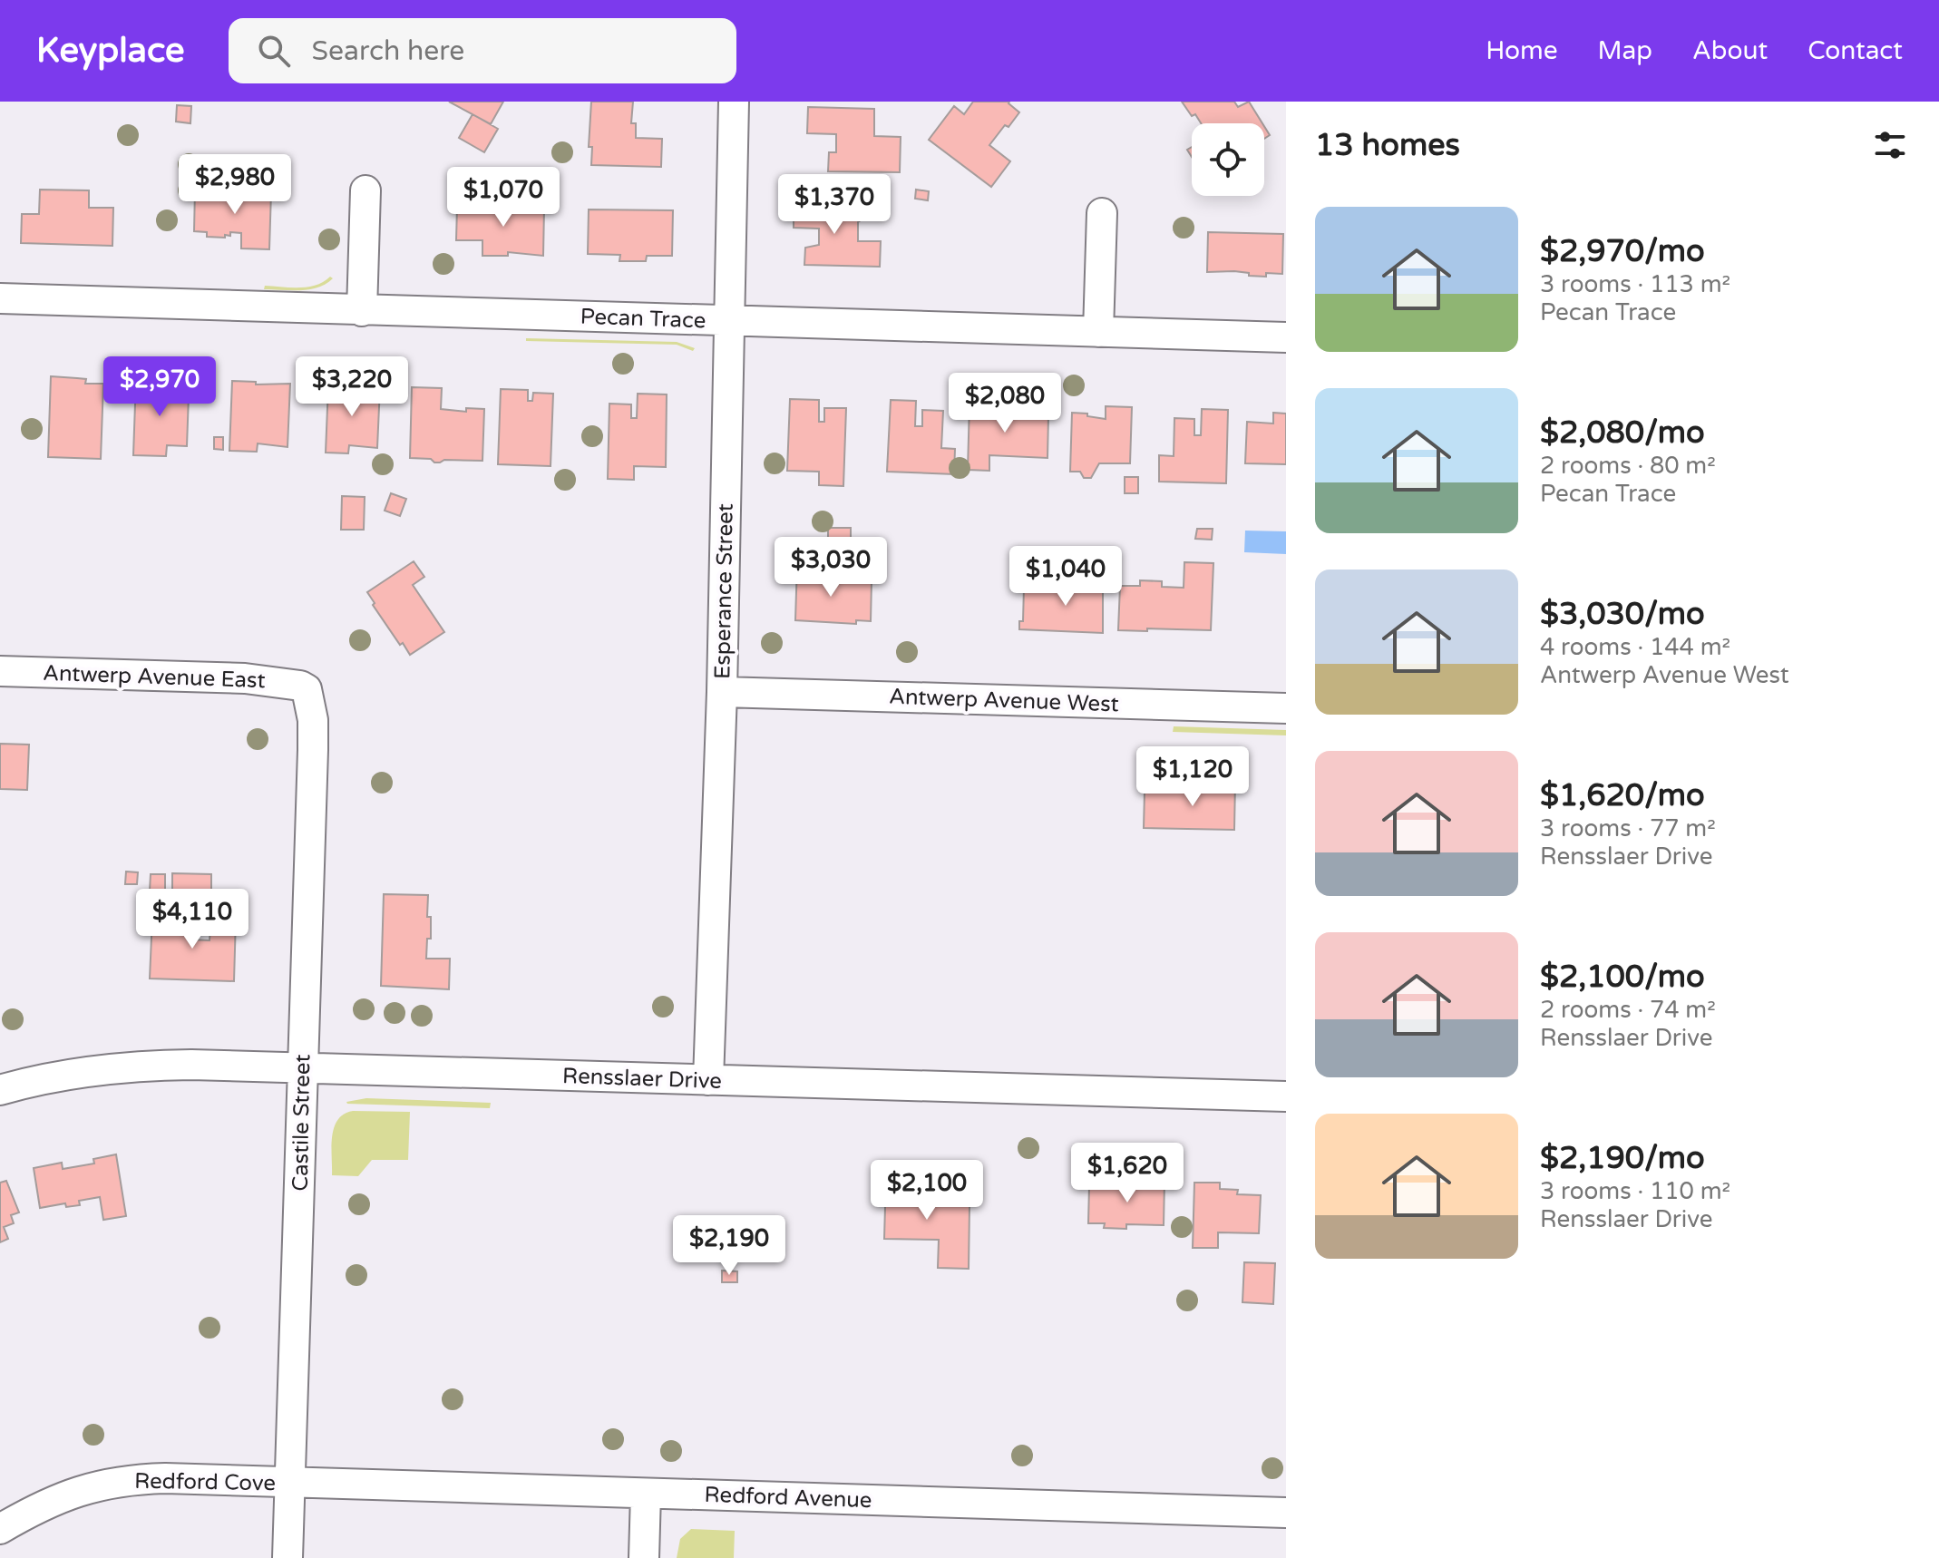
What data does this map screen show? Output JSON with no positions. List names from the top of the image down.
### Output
{
  "streets": {
    "street": [
      "Pecan Trace",
      "Esperance Street",
      "Antwerp Avenue East",
      "Antwerp Avenue West",
      "Rensslaer Drive",
      "Castile Street",
      "Redford Cove",
      "Redford Avenue"
    ]
  },
  "crossings": [
    ["Pecan Trace", "Esperance Street"],
    ["Esperance Street", "Antwerp Avenue West"],
    ["Esperance Street", "Rensslaer Drive"],
    ["Antwerp Avenue East", "Castile Street"],
    ["Rensslaer Drive", "Castile Street"],
    ["Castile Street", "Redford Cove"],
    ["Castile Street", "Redford Avenue"],
    ["Redford Cove", "Redford Avenue"]
  ],
  "page": {
    "header": "Keyplace",
    "search": "Search here",
    "nav": [
      "Home",
      "Map",
      "About",
      "Contact"
    ],
    "heading": "13 homes",
    "price": [
      "$2,980",
      "$1,070",
      "$1,370",
      "$2,970",
      "$3,220",
      "$2,080",
      "$3,030",
      "$1,040",
      "$1,120",
      "$4,110",
      "$1,620",
      "$2,100",
      "$2,190"
    ],
    "list": [
      {
        "name": "$2,970/mo",
        "note": "3 rooms · 113 m² · Pecan Trace"
      },
      {
        "name": "$2,080/mo",
        "note": "2 rooms · 80 m² · Pecan Trace"
      },
      {
        "name": "$3,030/mo",
        "note": "4 rooms · 144 m² · Antwerp Avenue West"
      },
      {
        "name": "$1,620/mo",
        "note": "3 rooms · 77 m² · Rensslaer Drive"
      },
      {
        "name": "$2,100/mo",
        "note": "2 rooms · 74 m² · Rensslaer Drive"
      },
      {
        "name": "$2,190/mo",
        "note": "3 rooms · 110 m² · Rensslaer Drive"
      }
    ]
  }
}
